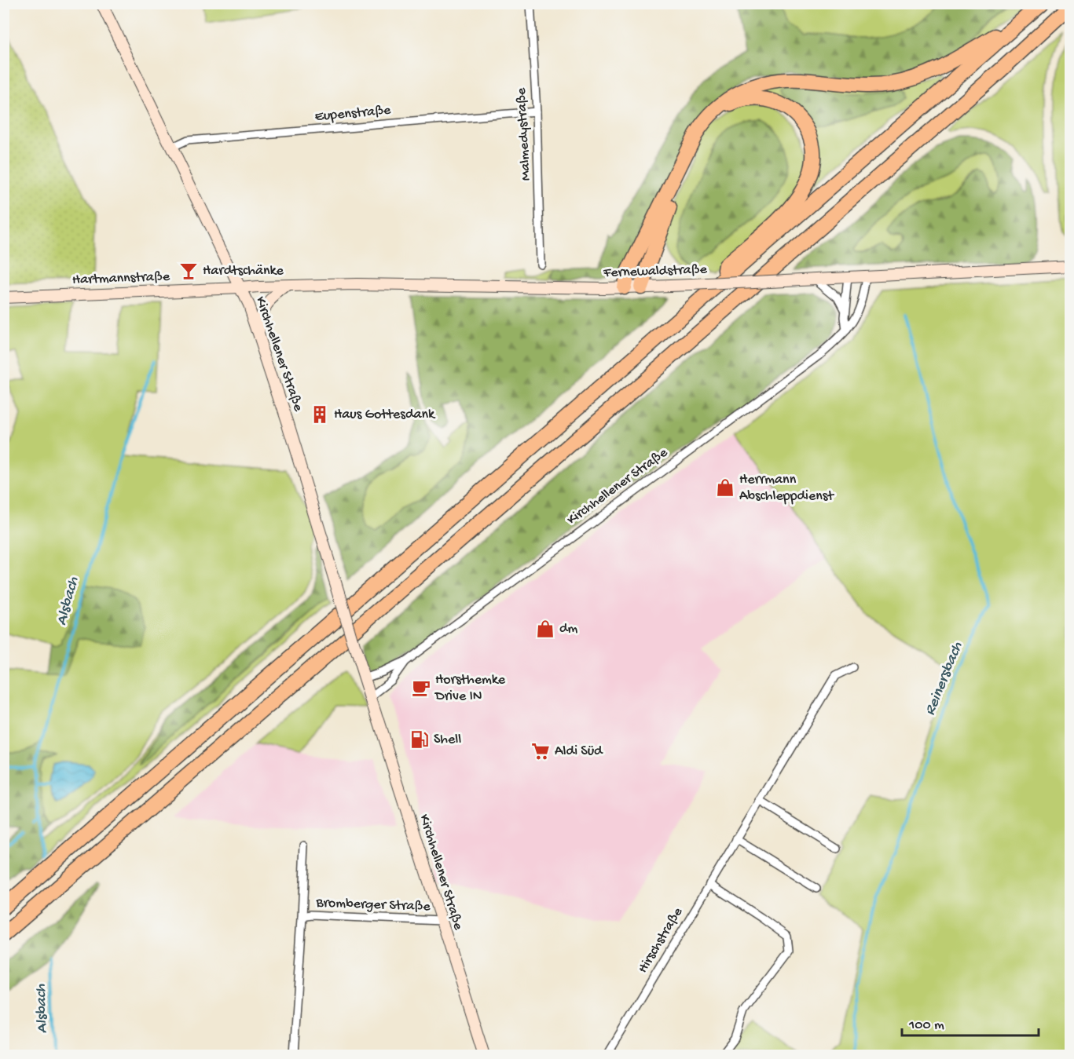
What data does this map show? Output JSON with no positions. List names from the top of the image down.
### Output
{
  "streets": {
    "main road": ["Fernewaldstraße", "Hartmannstraße", "Kirchhellener Straße"],
    "street": [
      "Eupenstraße",
      "Malmedystraße",
      "Bromberger Straße",
      "Hirschstraße"
    ]
  },
  "crossings": [
    ["Eupenstraße", "Malmedystraße"],
    ["Eupenstraße", "Kirchhellener Straße"],
    ["Fernewaldstraße", "Hartmannstraße"],
    ["Fernewaldstraße", "Kirchhellener Straße"],
    ["Hartmannstraße", "Kirchhellener Straße"],
    ["Kirchhellener Straße", "Bromberger Straße"]
  ],
  "water": ["Alsbach", "Reinersbach"],
  "places": {
    "bar": ["Hardtschänke"],
    "building": ["Haus Gottesdank"],
    "shop": ["Herrmann Abschleppdienst", "dm"],
    "cafe": ["Horsthemke Drive IN"],
    "fuel station": ["Shell"],
    "supermarket": ["Aldi Süd"]
  },
  "scale_bar": "100 m"
}
